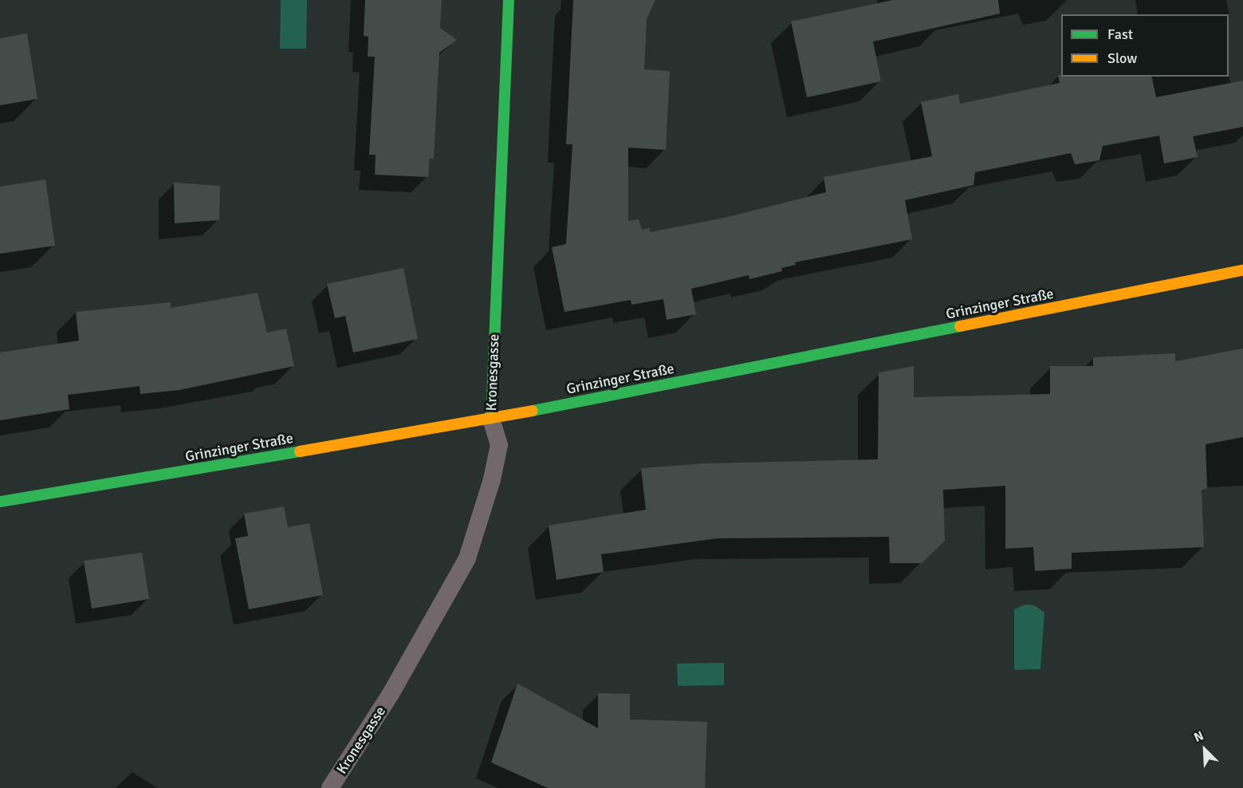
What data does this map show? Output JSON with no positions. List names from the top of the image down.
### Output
{
  "streets": {
    "street": ["Grinzinger Straße", "Kronesgasse"]
  },
  "crossings": [
    ["Grinzinger Straße", "Kronesgasse"]
  ],
  "legend": ["Fast", "Slow"],
  "north": "top left"
}
